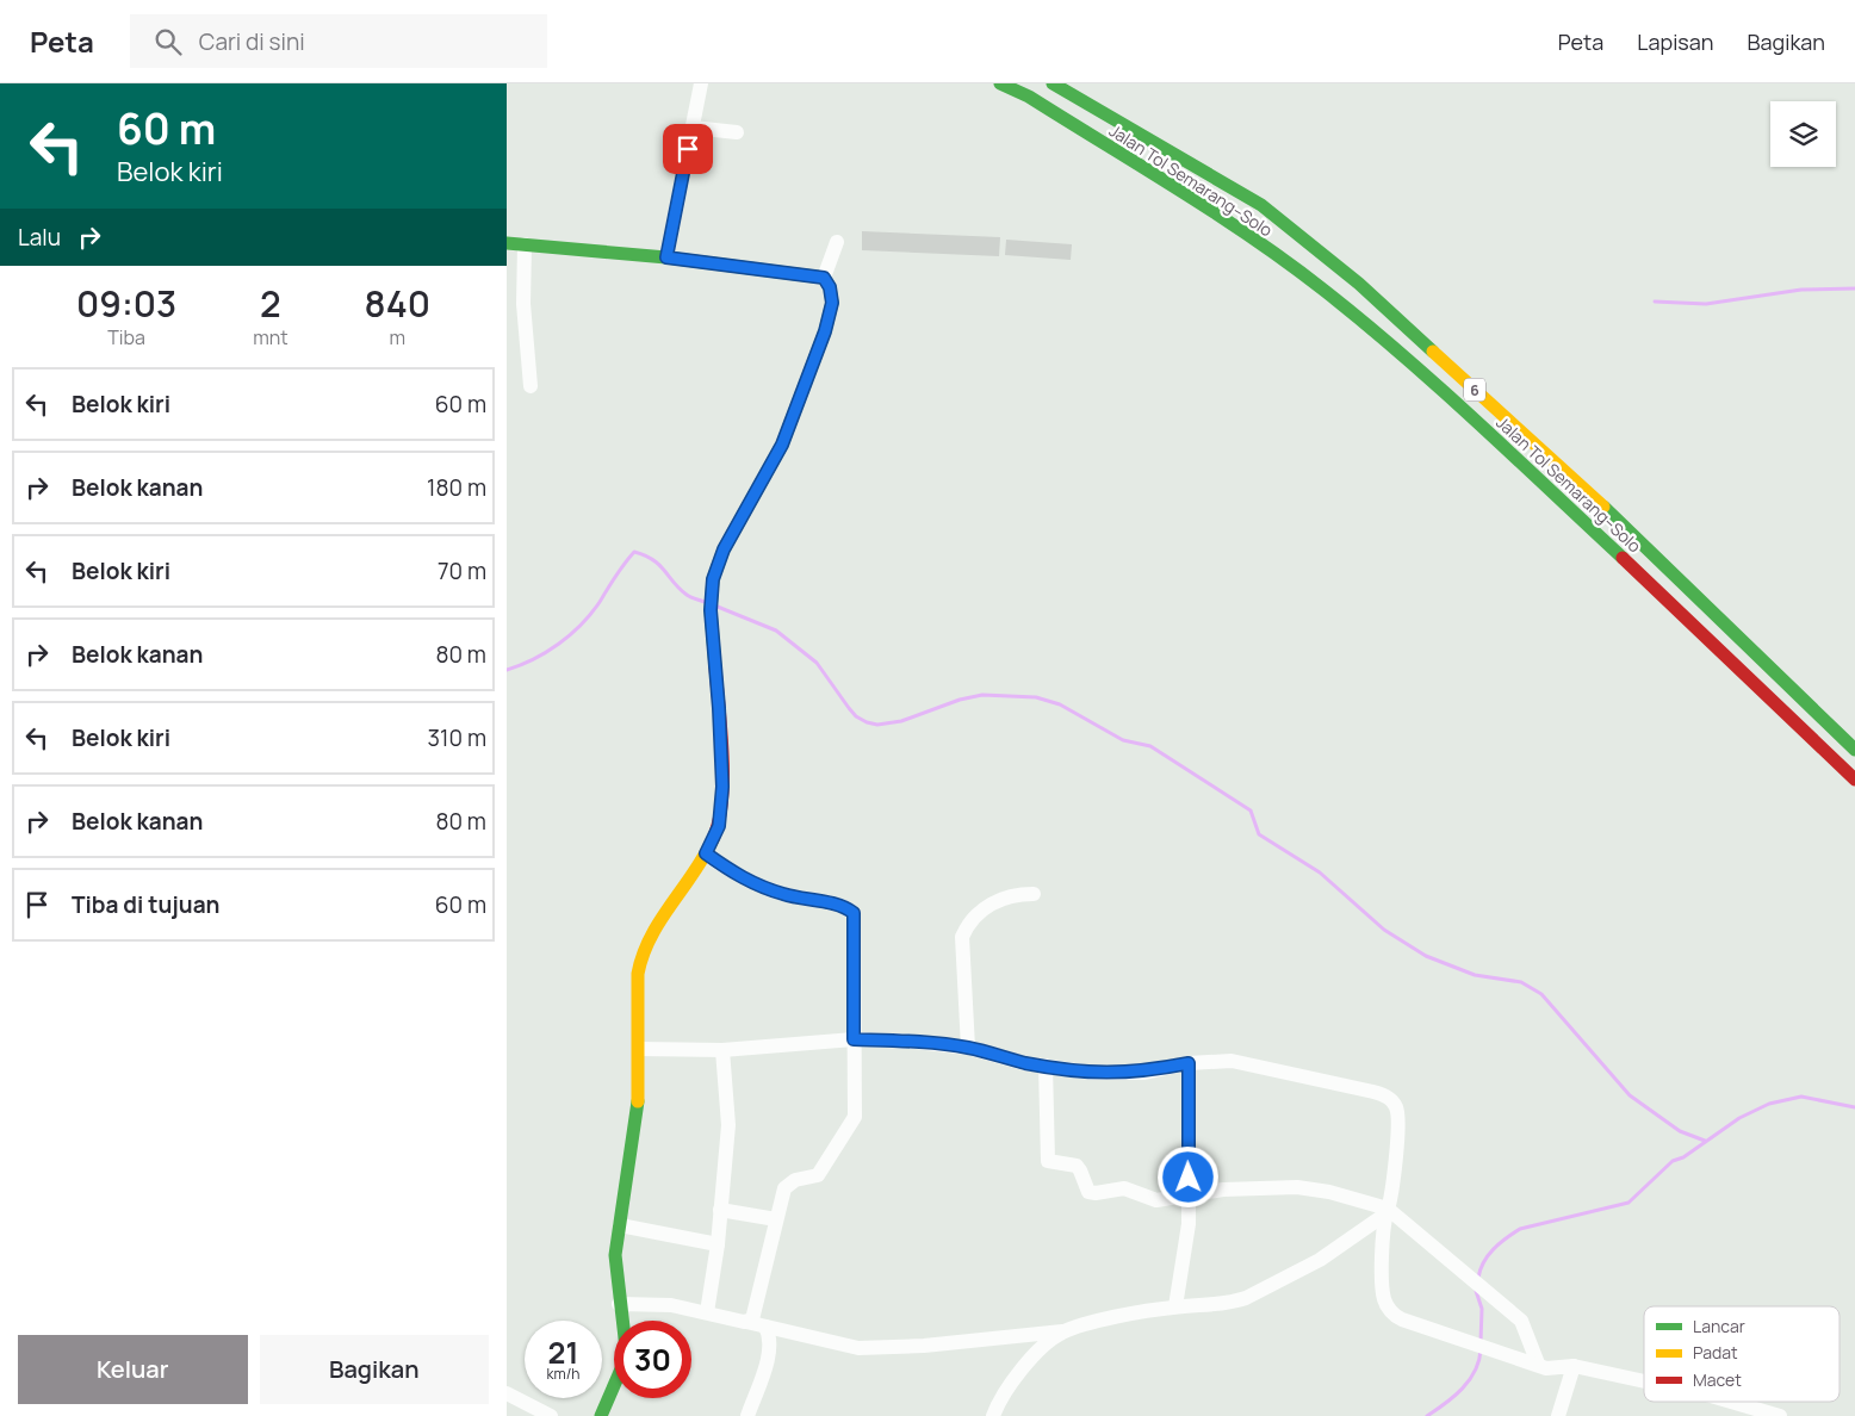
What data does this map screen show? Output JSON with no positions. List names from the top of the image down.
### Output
{
  "streets": {
    "main road": ["Jalan Tol Semarang–Solo", "6"]
  },
  "legend": ["Lancar", "Padat", "Macet"],
  "page": {
    "header": "Peta",
    "search": "Cari di sini",
    "nav": ["Peta", "Lapisan", "Bagikan"],
    "turn": ["60 m", "Belok kiri"],
    "then": "Lalu",
    "eta": [
      "09:03",
      "Tiba",
      "2",
      "mnt",
      "840",
      "m"
    ],
    "list": [
      {
        "name": "Belok kiri",
        "value": "60 m"
      },
      {
        "name": "Belok kanan",
        "value": "180 m"
      },
      {
        "name": "Belok kiri",
        "value": "70 m"
      },
      {
        "name": "Belok kanan",
        "value": "80 m"
      },
      {
        "name": "Belok kiri",
        "value": "310 m"
      },
      {
        "name": "Belok kanan",
        "value": "80 m"
      },
      {
        "name": "Tiba di tujuan",
        "value": "60 m"
      }
    ],
    "speed": "21 km/h",
    "limit": "30",
    "buttons": ["Keluar", "Bagikan"]
  }
}
